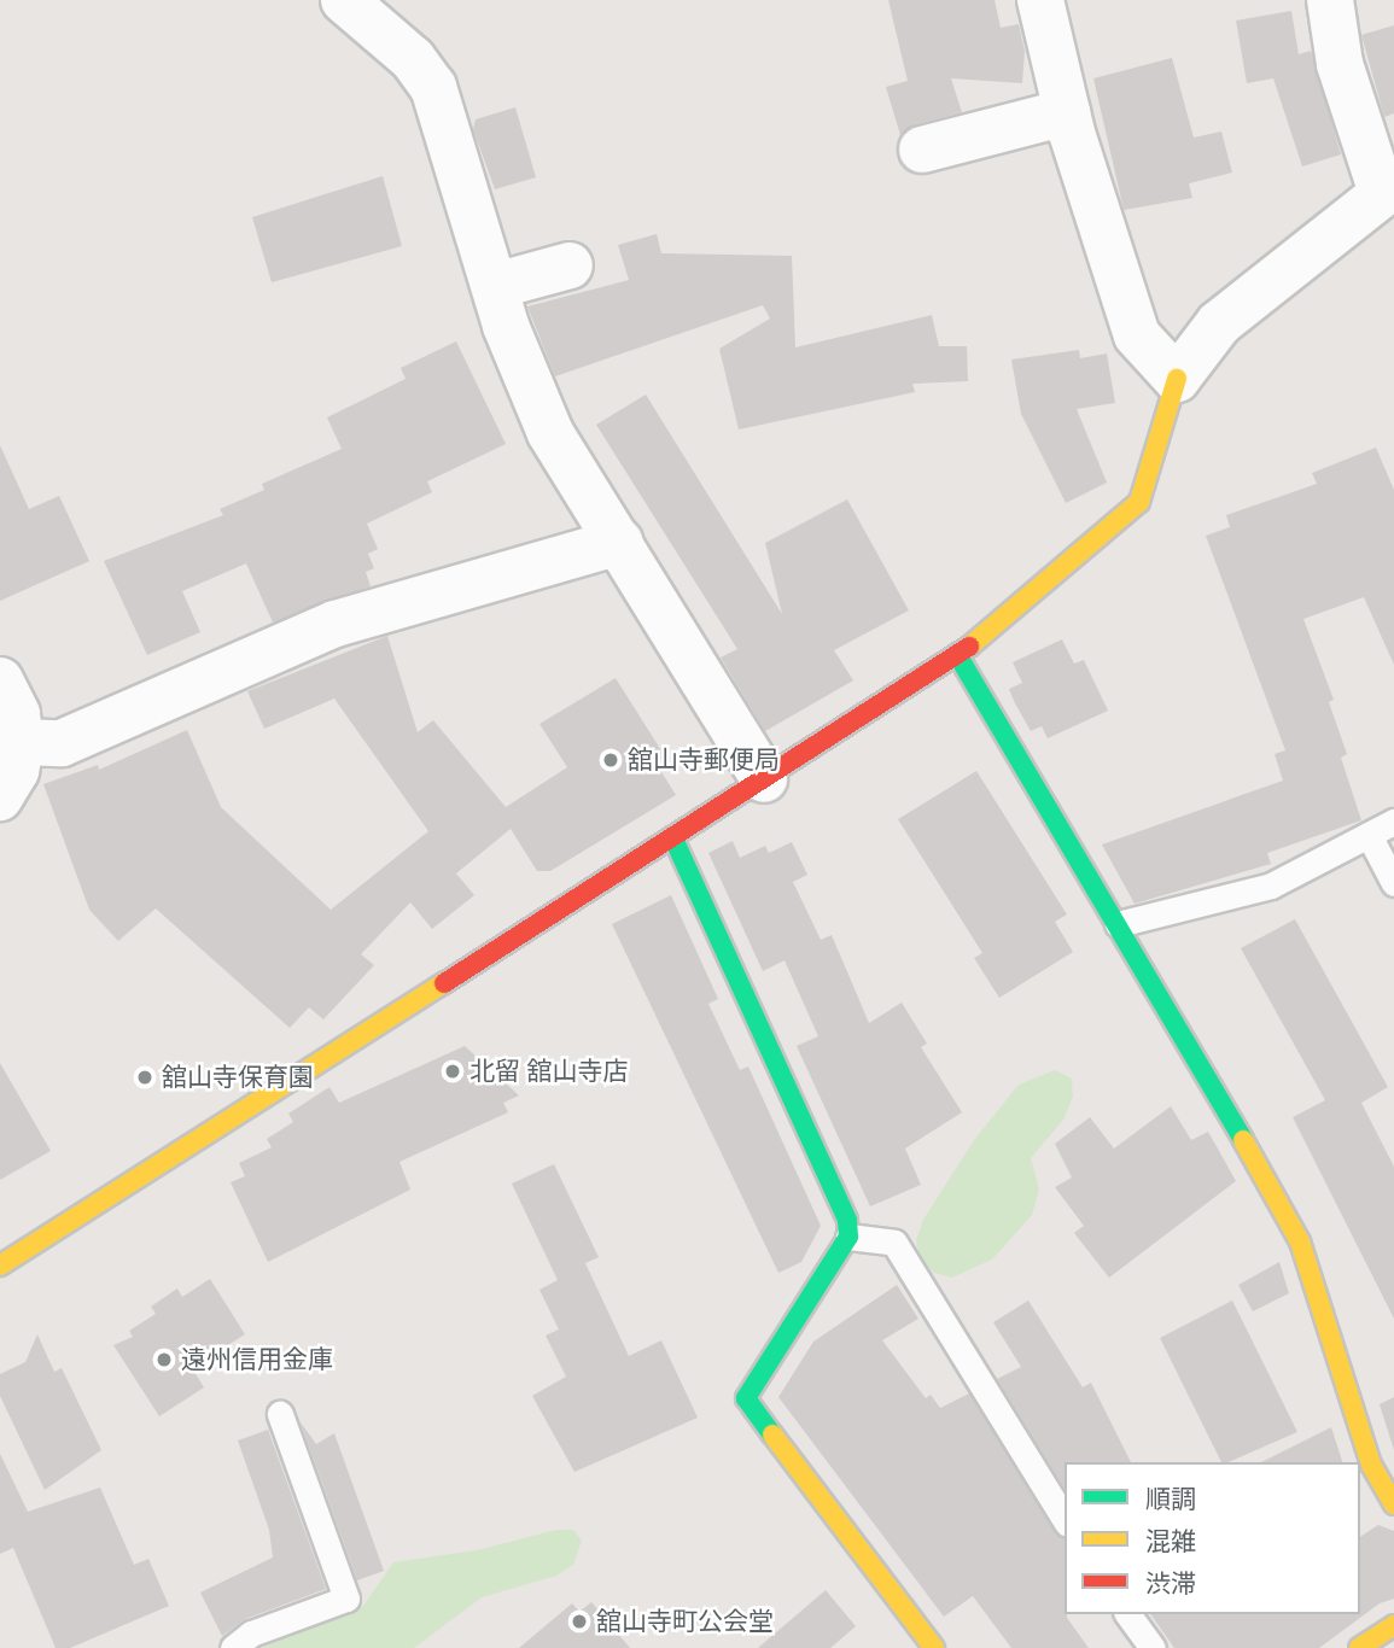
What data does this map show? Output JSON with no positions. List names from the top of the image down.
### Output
{
  "places": [
    "舘山寺郵便局",
    "北留 舘山寺店",
    "舘山寺保育園",
    "遠州信用金庫",
    "舘山寺町公会堂"
  ],
  "legend": ["順調", "混雑", "渋滞"]
}
